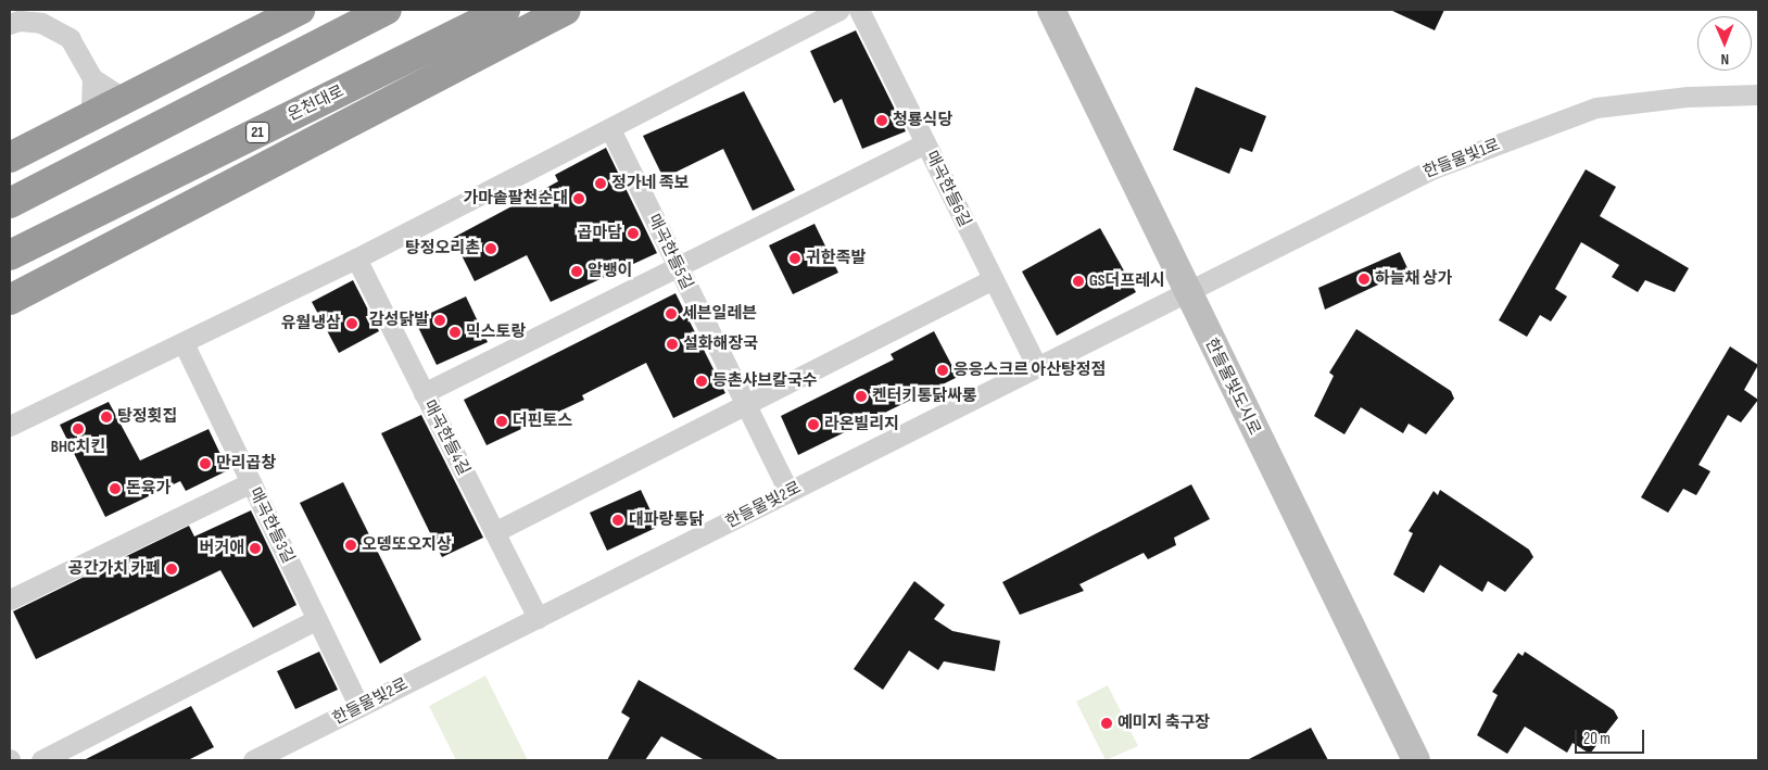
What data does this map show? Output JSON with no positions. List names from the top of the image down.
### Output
{
  "streets": {
    "highway": ["온천대로", "21"],
    "street": [
      "한들물빛1로",
      "매곡한들6길",
      "매곡한들5길",
      "한들물빛도시로",
      "매곡한들4길",
      "한들물빛2로",
      "매곡한들3길"
    ]
  },
  "crossings": [
    ["한들물빛1로", "한들물빛도시로"],
    ["한들물빛1로", "한들물빛2로"],
    ["매곡한들6길", "한들물빛2로"],
    ["매곡한들5길", "한들물빛2로"],
    ["한들물빛도시로", "한들물빛2로"],
    ["매곡한들4길", "한들물빛2로"],
    ["한들물빛2로", "매곡한들3길"]
  ],
  "places": [
    "청룡식당",
    "정가네 족보",
    "가마솥팔천순대",
    "곱마담",
    "탕정오리촌",
    "귀한족발",
    "알뱅이",
    "하늘채 상가",
    "GS더프레시",
    "세븐일레븐",
    "감성닭발",
    "유월냉삼",
    "믹스토랑",
    "설화해장국",
    "응응스크르 아산탕정점",
    "등촌샤브칼국수",
    "켄터키통닭싸롱",
    "탕정횟집",
    "더핀토스",
    "라온빌리지",
    "BHC치킨",
    "만리곱창",
    "돈육가",
    "대파랑통닭",
    "오뎅또오지상",
    "버거애",
    "공간가치 카페",
    "예미지 축구장"
  ],
  "scale_bar": "20 m",
  "north": "bottom"
}
